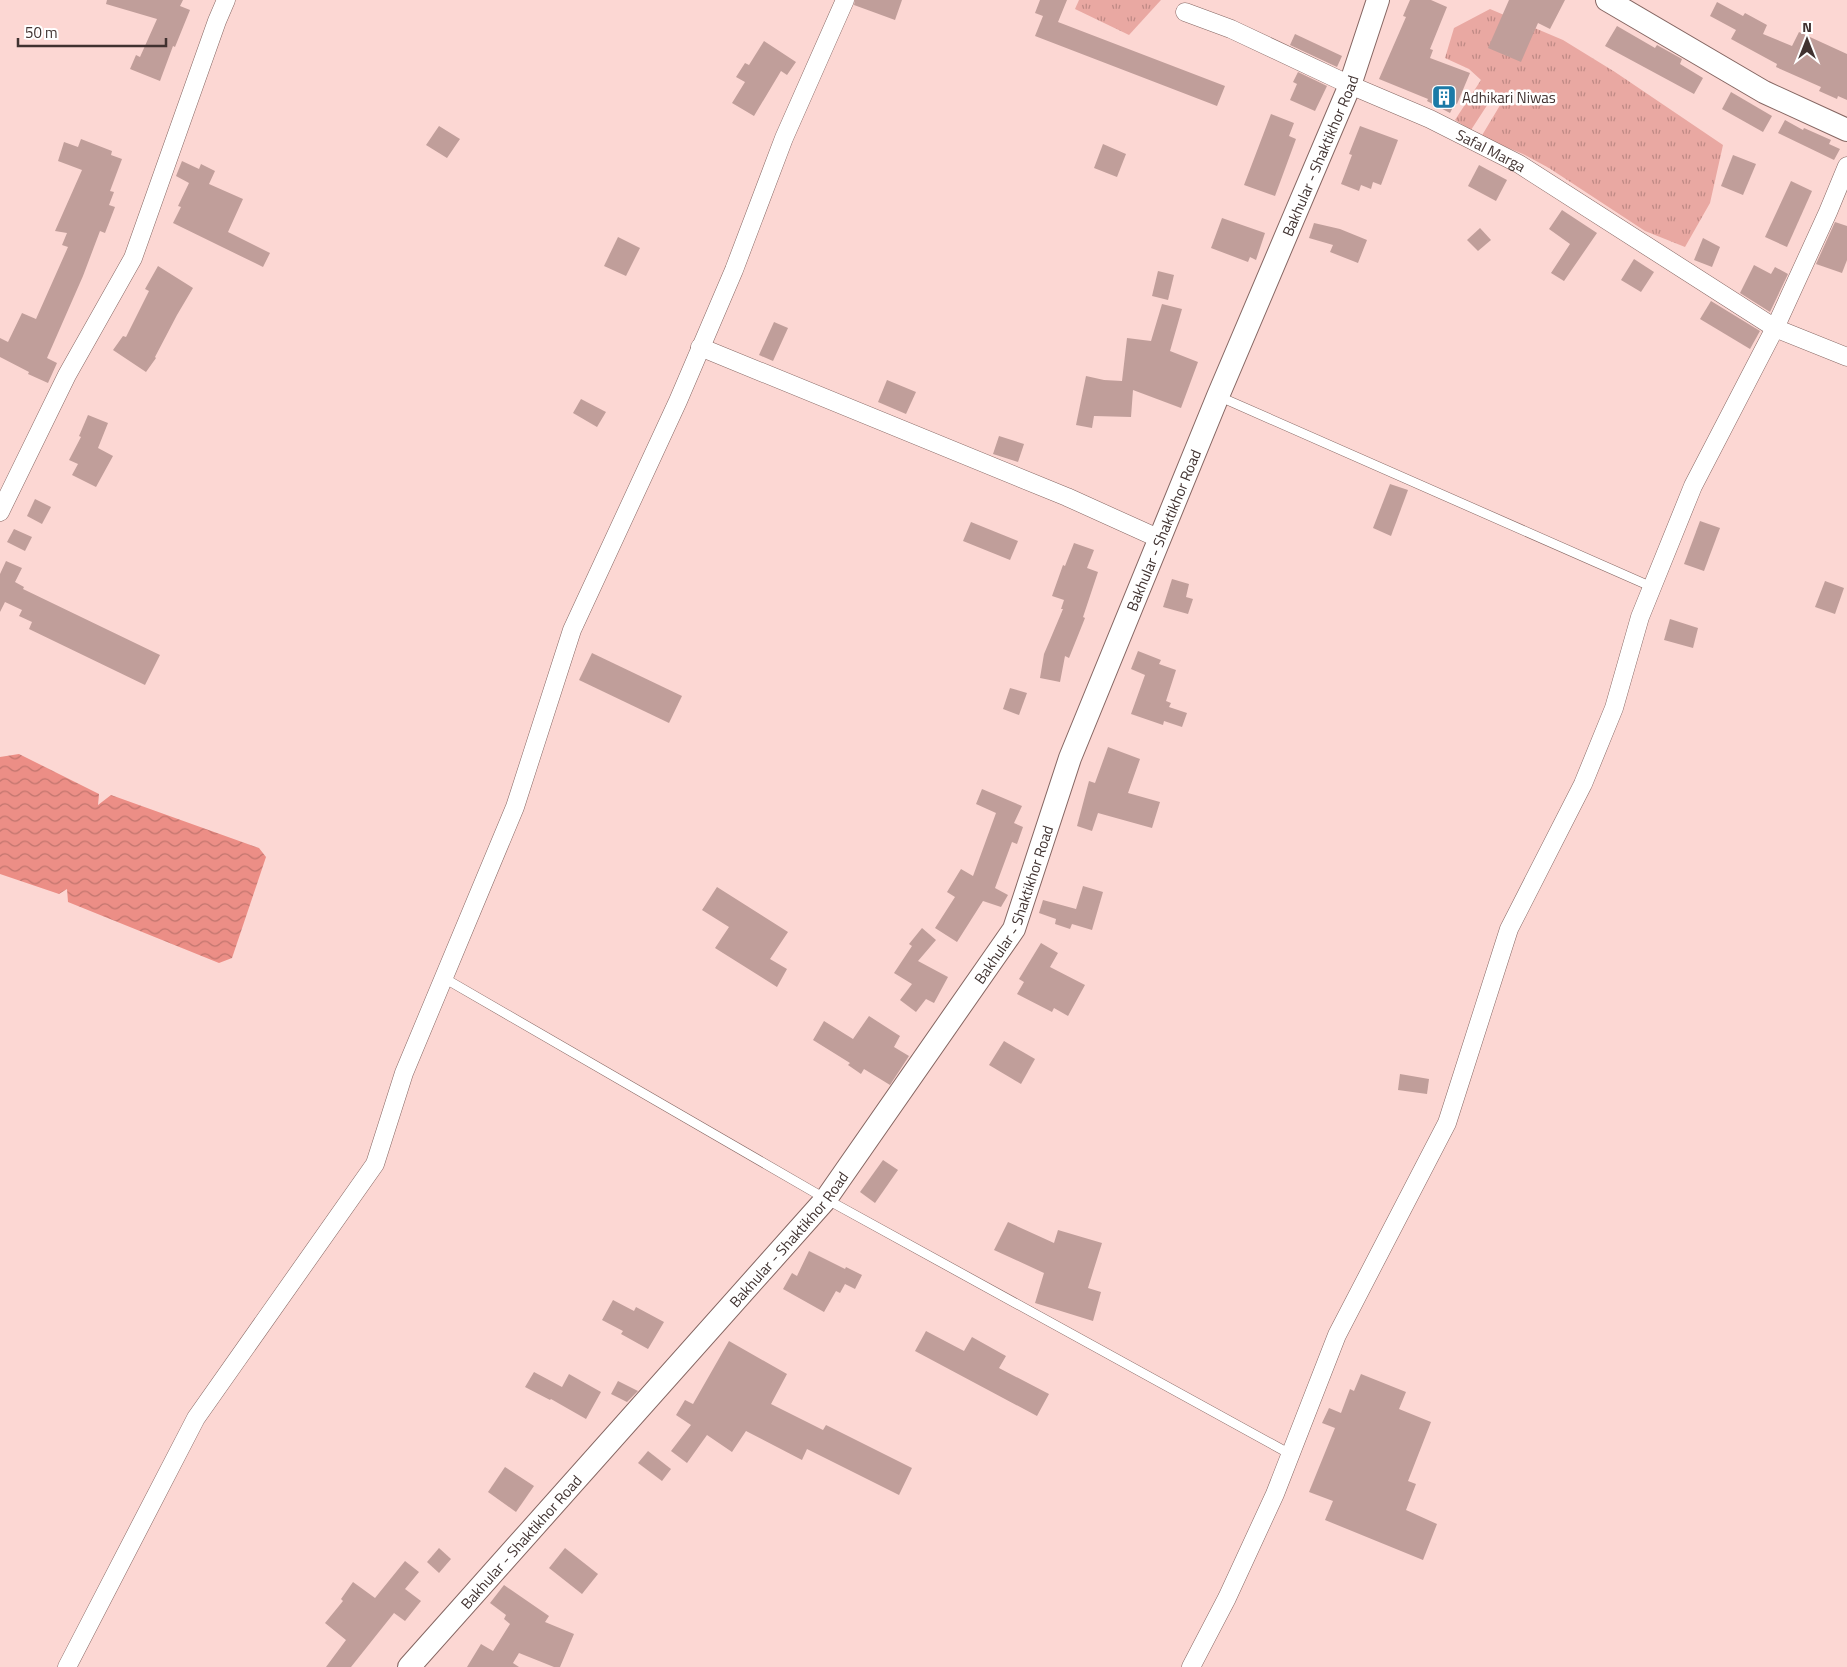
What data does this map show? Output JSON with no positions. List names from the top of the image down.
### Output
{
  "streets": {
    "street": ["Safal Marga", "Bakhular - Shaktikhor Road"]
  },
  "crossings": [
    ["Safal Marga", "Bakhular - Shaktikhor Road"]
  ],
  "places": {
    "building": ["Adhikari Niwas"]
  },
  "scale_bar": "50 m",
  "north": "top"
}
